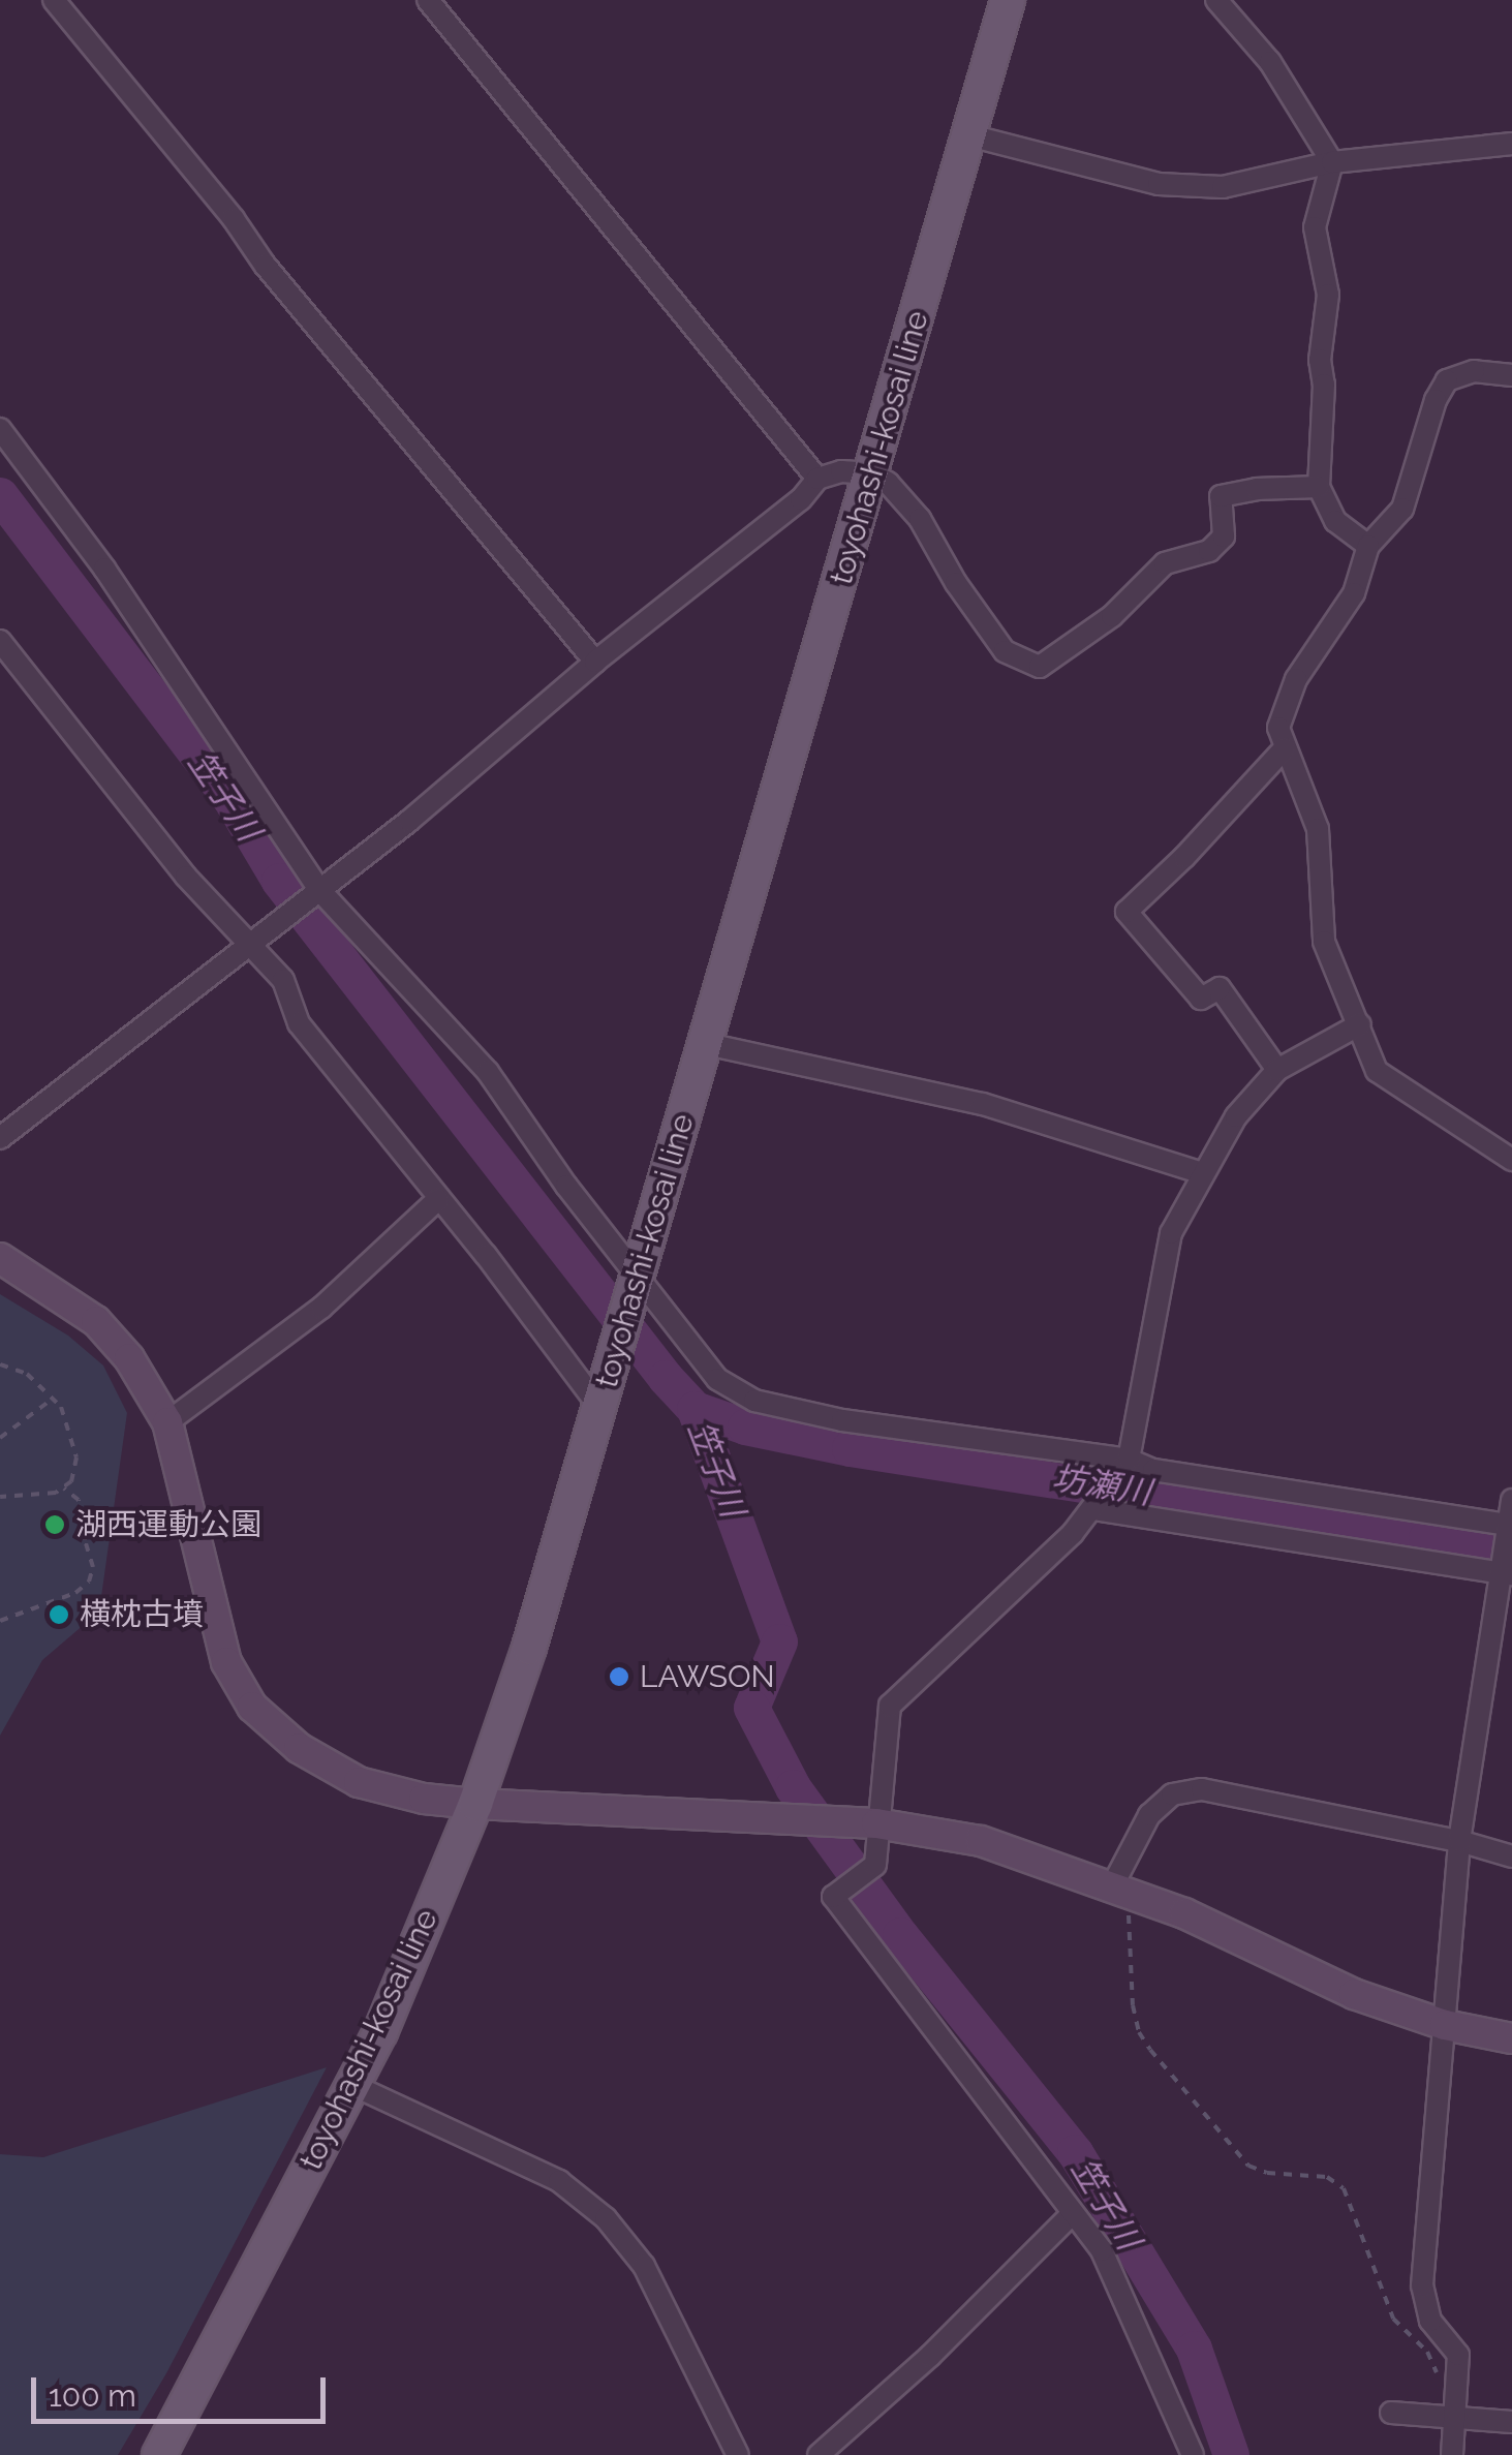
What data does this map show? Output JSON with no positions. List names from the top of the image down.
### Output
{
  "streets": {
    "main road": ["toyohashi-kosai line"]
  },
  "water": ["笠子川", "坊瀬川"],
  "places": ["湖西運動公園", "横枕古墳", "LAWSON"],
  "scale_bar": "100 m"
}
